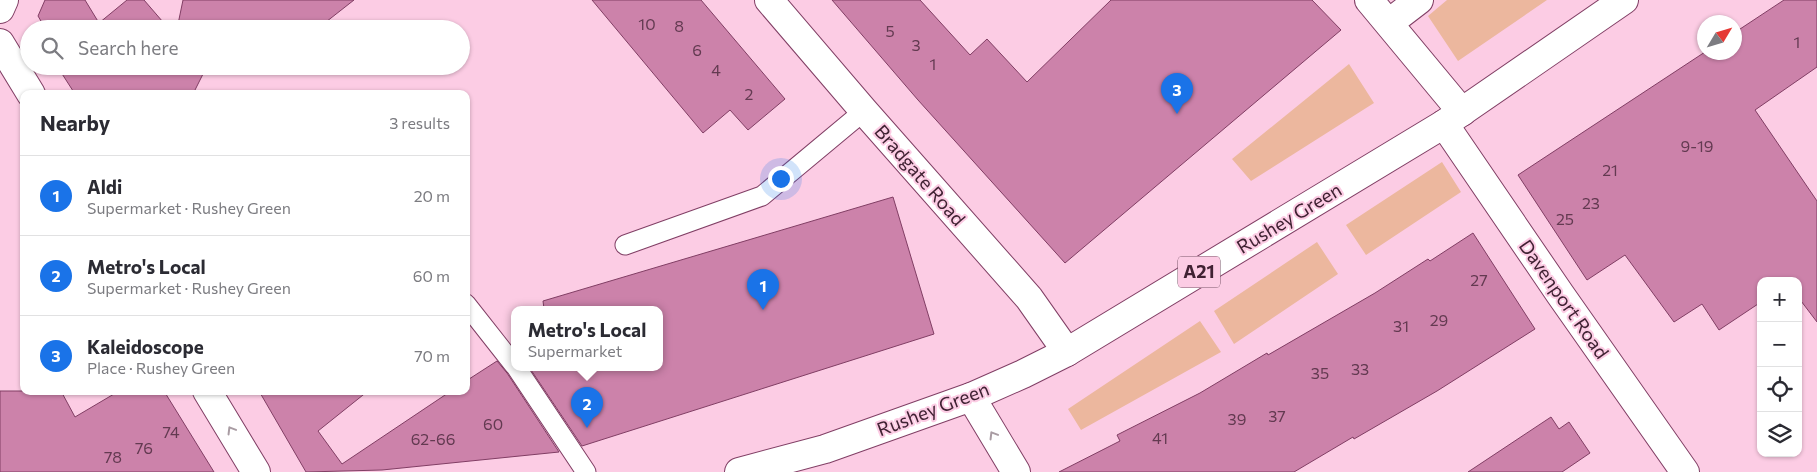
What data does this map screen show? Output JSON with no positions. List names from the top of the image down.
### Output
{
  "streets": {
    "main road": [
      "Bradgate Road",
      "Rushey Green",
      "A21",
      "Davenport Road"
    ]
  },
  "crossings": [
    ["Bradgate Road", "Rushey Green"],
    ["Rushey Green", "Davenport Road"]
  ],
  "house_numbers": [
    "10",
    "8",
    "5",
    "1",
    "3",
    "6",
    "1",
    "4",
    "2",
    "9-19",
    "21",
    "23",
    "25",
    "27",
    "29",
    "31",
    "33",
    "35",
    "37",
    "39",
    "60",
    "74",
    "41",
    "62-66",
    "76",
    "78"
  ],
  "north": "top right",
  "page": {
    "search": "Search here",
    "pins": ["3", "1", "2"],
    "heading": ["Nearby", "3 results"],
    "list": [
      {
        "mark": "1",
        "name": "Aldi",
        "note": "Supermarket · Rushey Green",
        "value": "20 m"
      },
      {
        "mark": "2",
        "name": "Metro's Local",
        "note": "Supermarket · Rushey Green",
        "value": "60 m"
      },
      {
        "mark": "3",
        "name": "Kaleidoscope",
        "note": "Place · Rushey Green",
        "value": "70 m"
      }
    ],
    "map_buttons": ["+", "−"],
    "popup": ["Metro's Local", "Supermarket"]
  }
}
